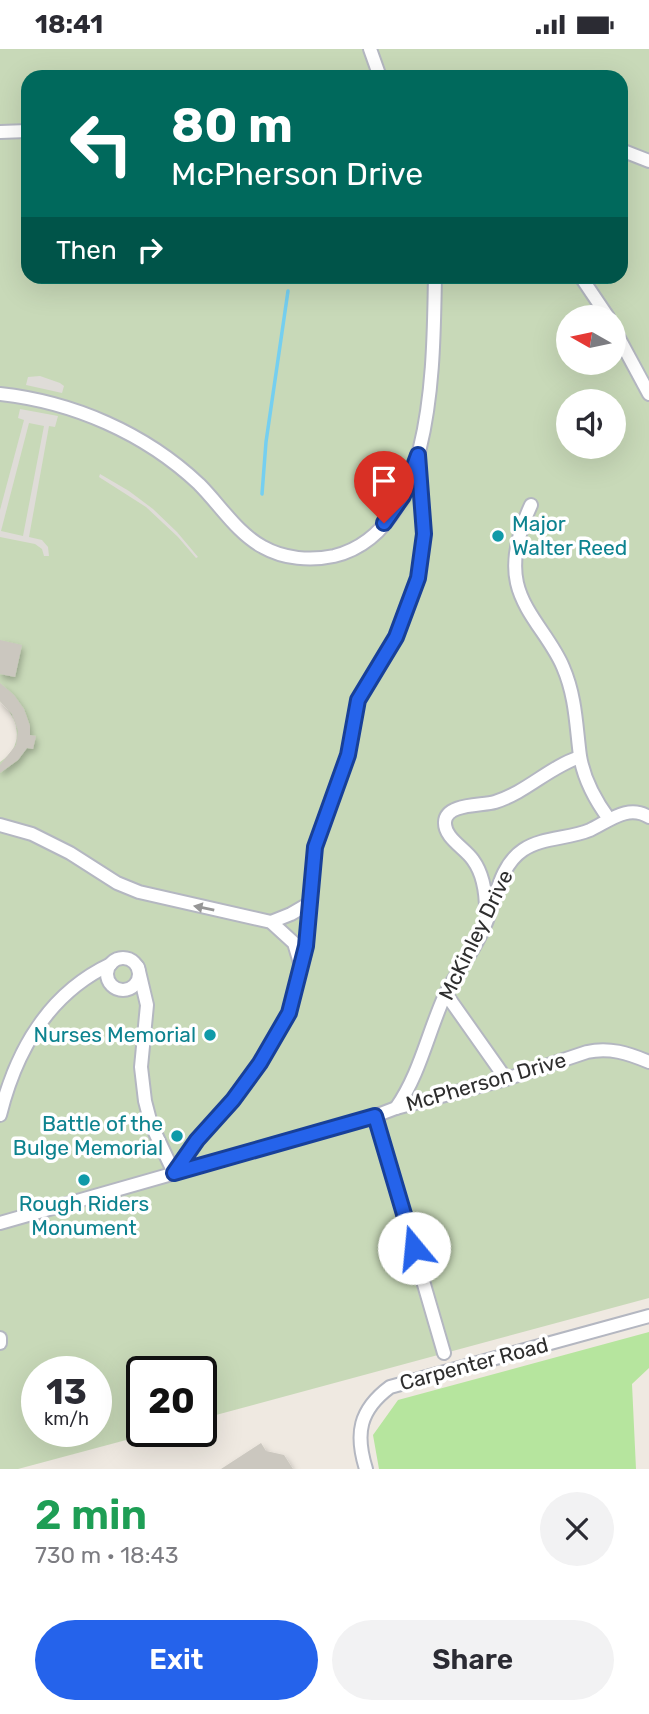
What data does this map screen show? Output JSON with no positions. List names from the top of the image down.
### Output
{
  "streets": {
    "street": ["McKinley Drive", "McPherson Drive", "Carpenter Road"]
  },
  "crossings": [
    ["McKinley Drive", "McPherson Drive"]
  ],
  "places": [
    "Major Walter Reed",
    "Nurses Memorial",
    "Battle of the Bulge Memorial",
    "Rough Riders Monument"
  ],
  "north": "left",
  "page": {
    "status": "18:41",
    "turn": ["80 m", "McPherson Drive"],
    "then": "Then",
    "speed": "13 km/h",
    "limit": "20",
    "heading": ["2 min", "730 m · 18:43"],
    "buttons": ["Exit", "Share"]
  }
}
